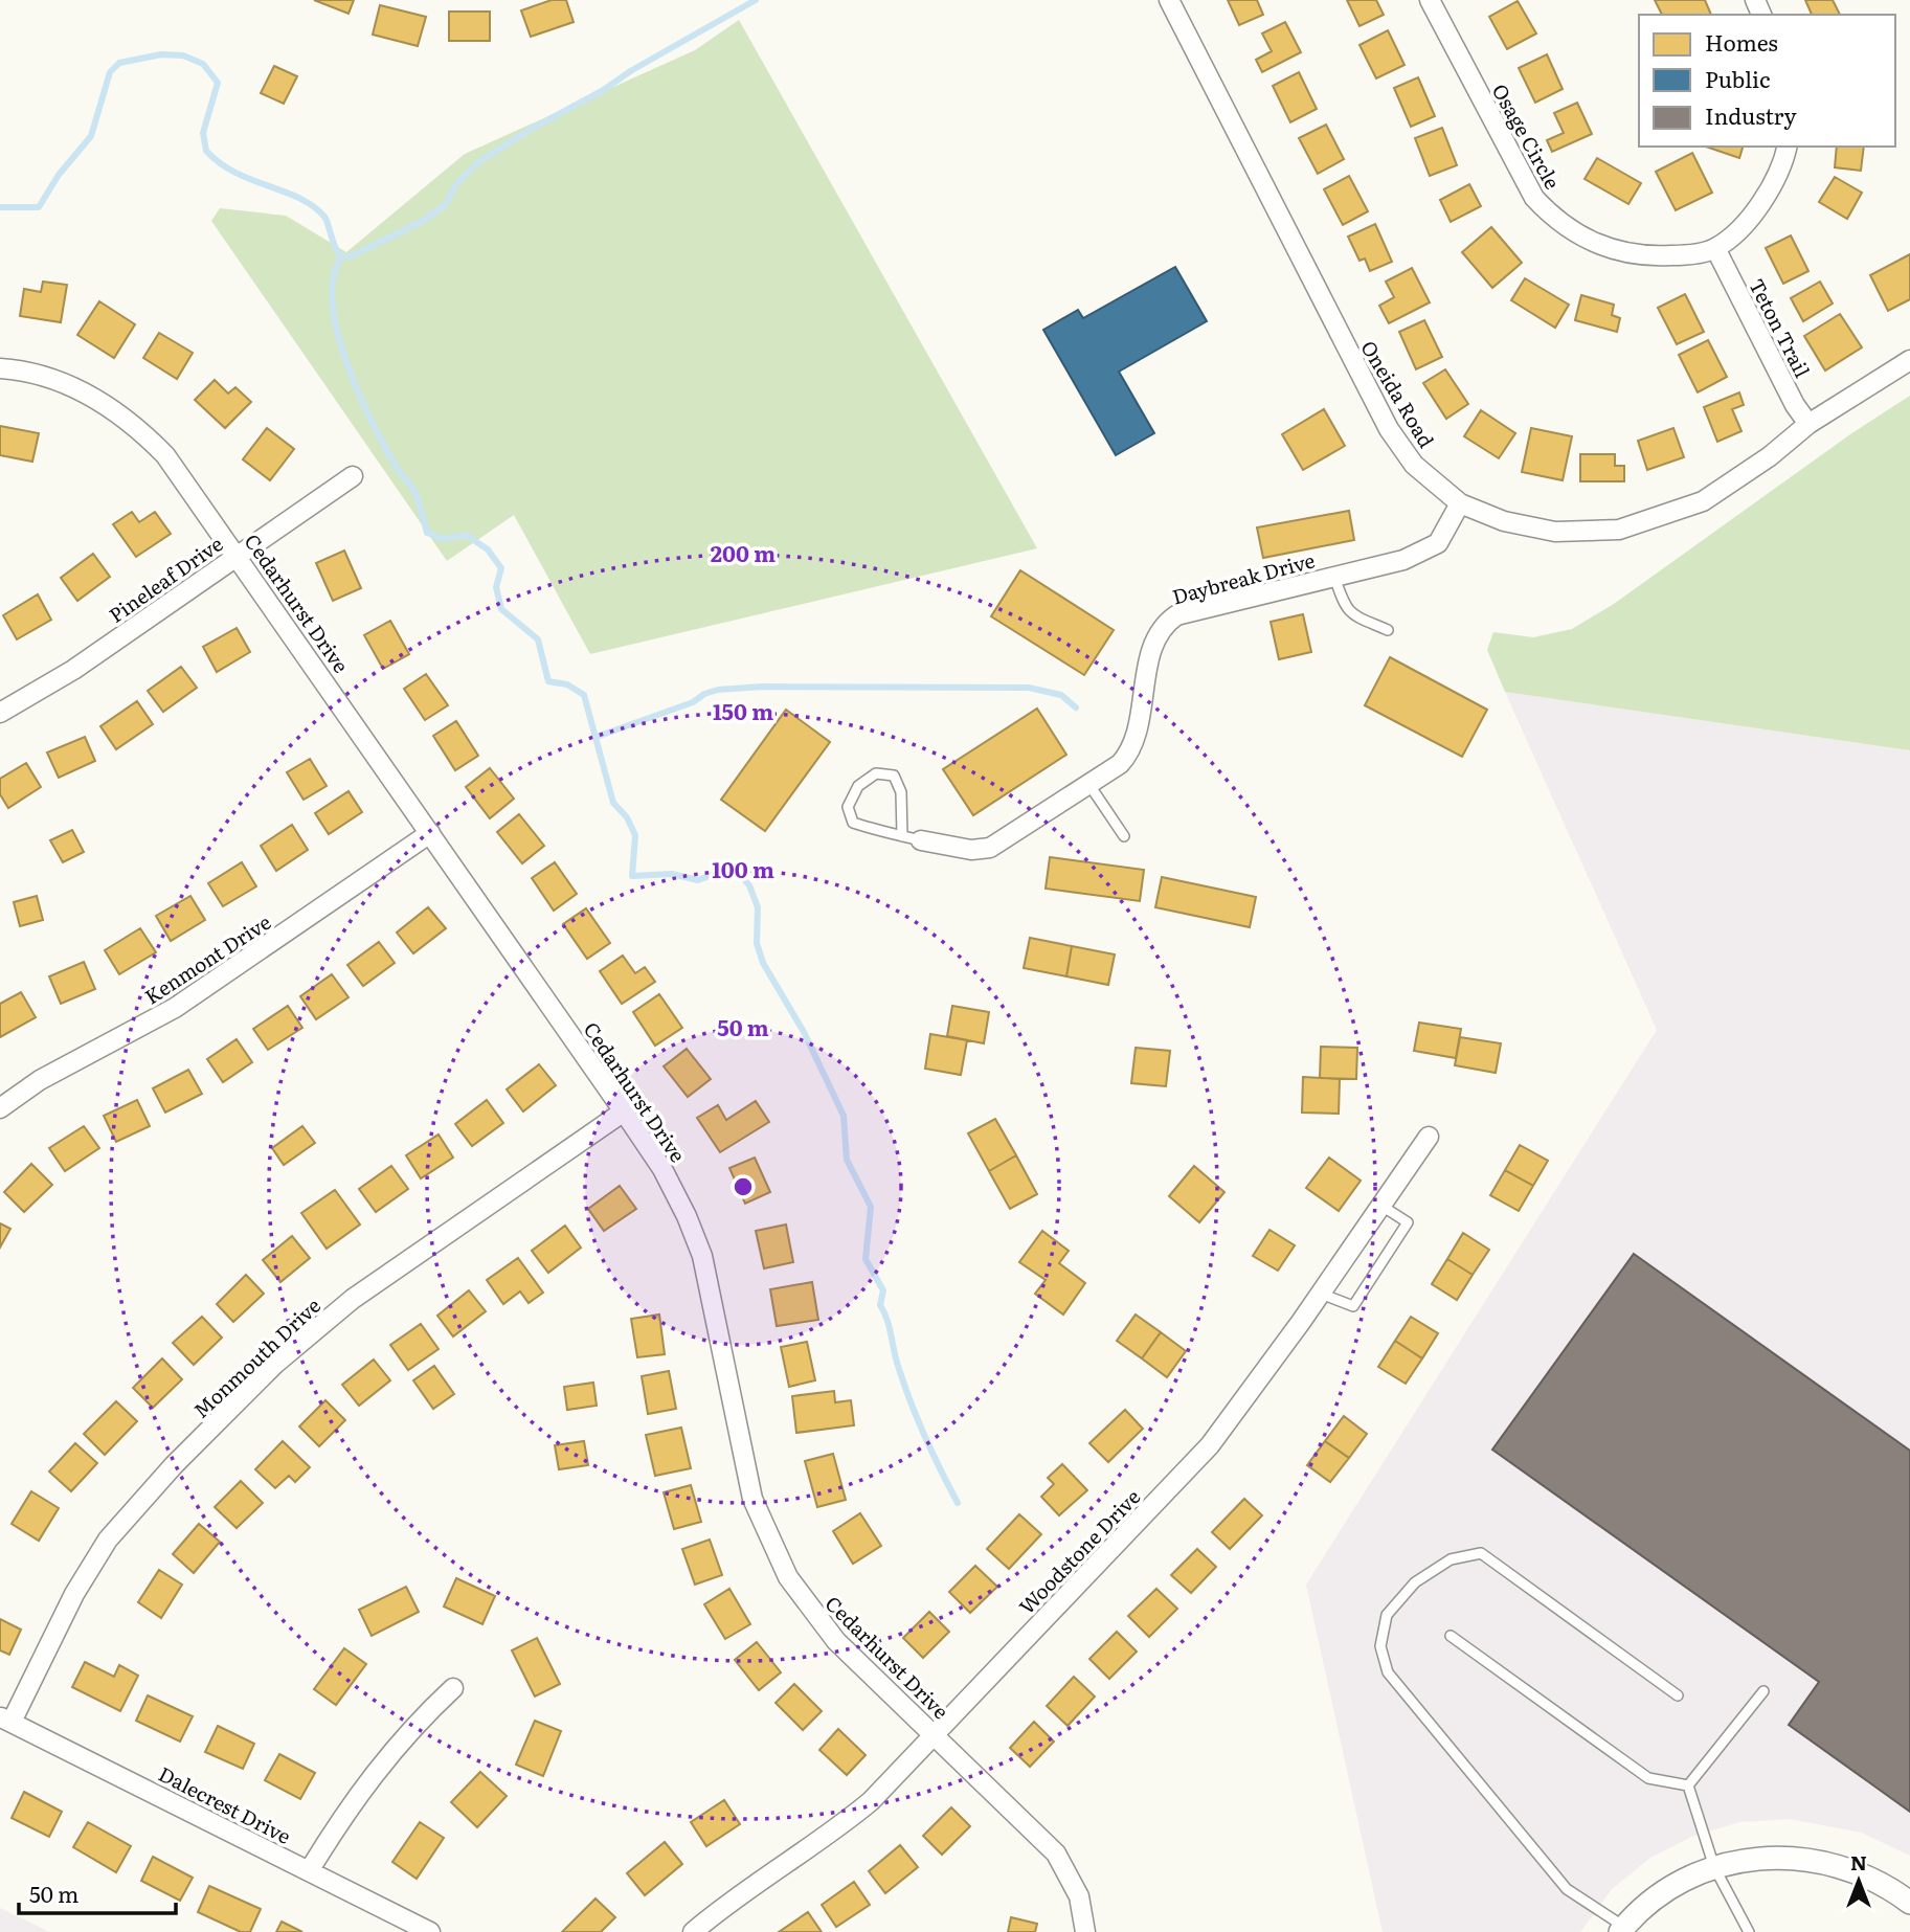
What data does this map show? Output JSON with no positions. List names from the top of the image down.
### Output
{
  "streets": {
    "street": [
      "Osage Circle",
      "Teton Trail",
      "Oneida Road",
      "Daybreak Drive",
      "Pineleaf Drive",
      "Cedarhurst Drive",
      "Kenmont Drive",
      "Monmouth Drive",
      "Woodstone Drive",
      "Dalecrest Drive"
    ]
  },
  "crossings": [
    ["Osage Circle", "Teton Trail"],
    ["Teton Trail", "Oneida Road"],
    ["Oneida Road", "Daybreak Drive"],
    ["Pineleaf Drive", "Cedarhurst Drive"],
    ["Cedarhurst Drive", "Kenmont Drive"],
    ["Cedarhurst Drive", "Monmouth Drive"],
    ["Cedarhurst Drive", "Woodstone Drive"],
    ["Monmouth Drive", "Dalecrest Drive"]
  ],
  "legend": ["Homes", "Public", "Industry"],
  "scale_bar": "50 m",
  "north": "top",
  "rings": [
    "200 m",
    "150 m",
    "100 m",
    "50 m"
  ]
}
